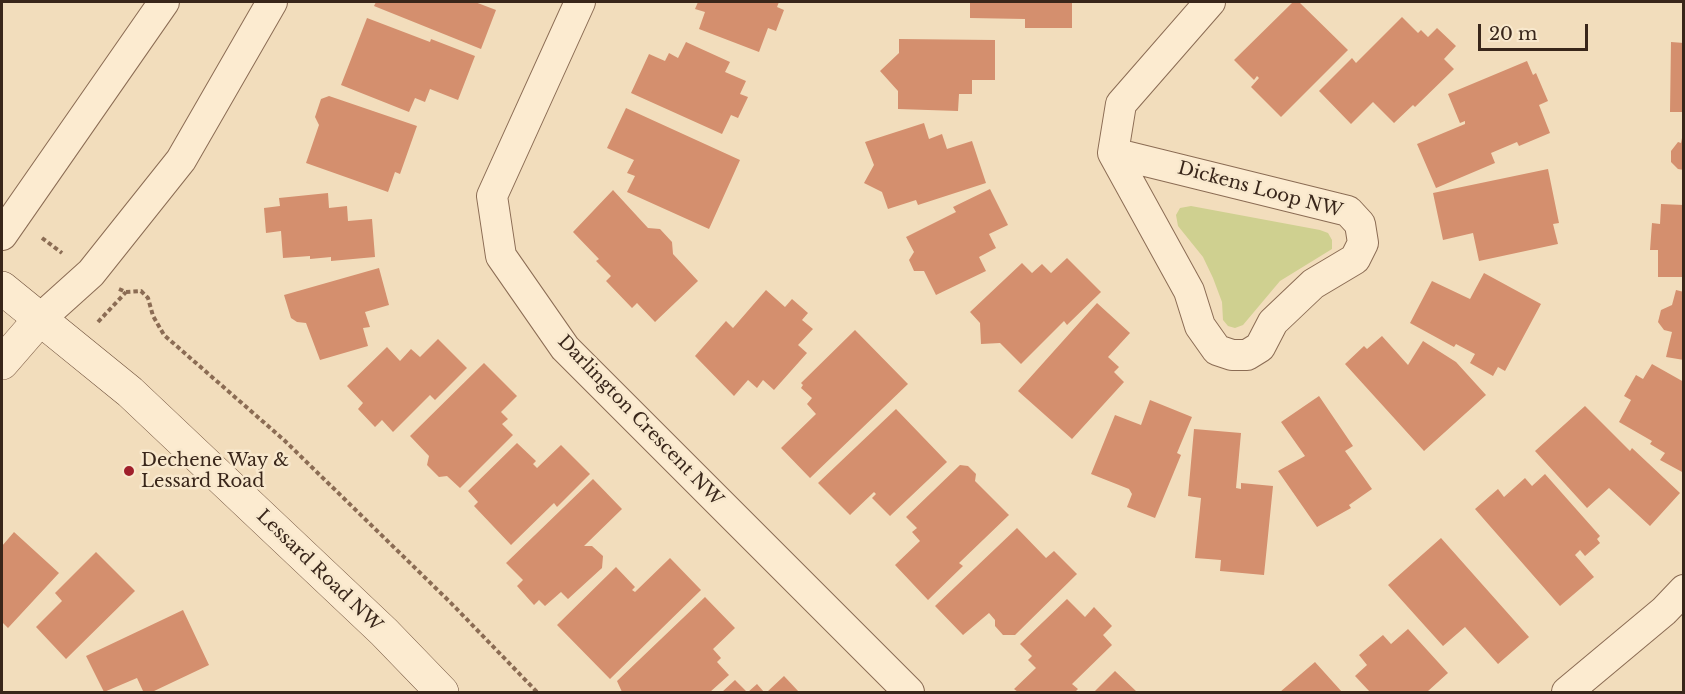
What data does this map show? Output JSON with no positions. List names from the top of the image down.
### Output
{
  "streets": {
    "main road": ["Lessard Road NW"],
    "street": ["Dickens Loop NW", "Darlington Crescent NW"]
  },
  "places": ["Dechene Way & Lessard Road"],
  "scale_bar": "20 m"
}
